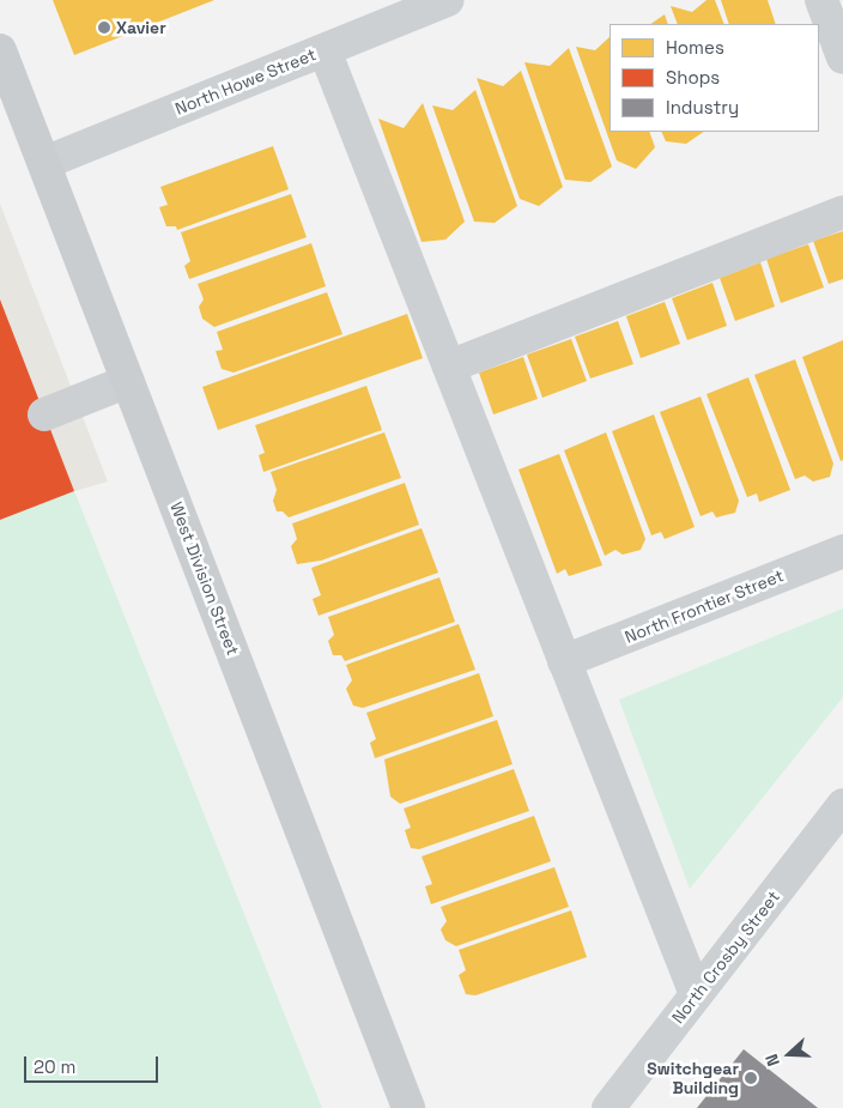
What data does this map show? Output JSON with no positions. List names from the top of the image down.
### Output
{
  "streets": {
    "main road": ["West Division Street"],
    "street": ["North Howe Street", "North Frontier Street", "North Crosby Street"]
  },
  "crossings": [
    ["North Howe Street", "West Division Street"]
  ],
  "places": ["Xavier", "Switchgear Building"],
  "legend": ["Homes", "Shops", "Industry"],
  "scale_bar": "20 m",
  "north": "left"
}
